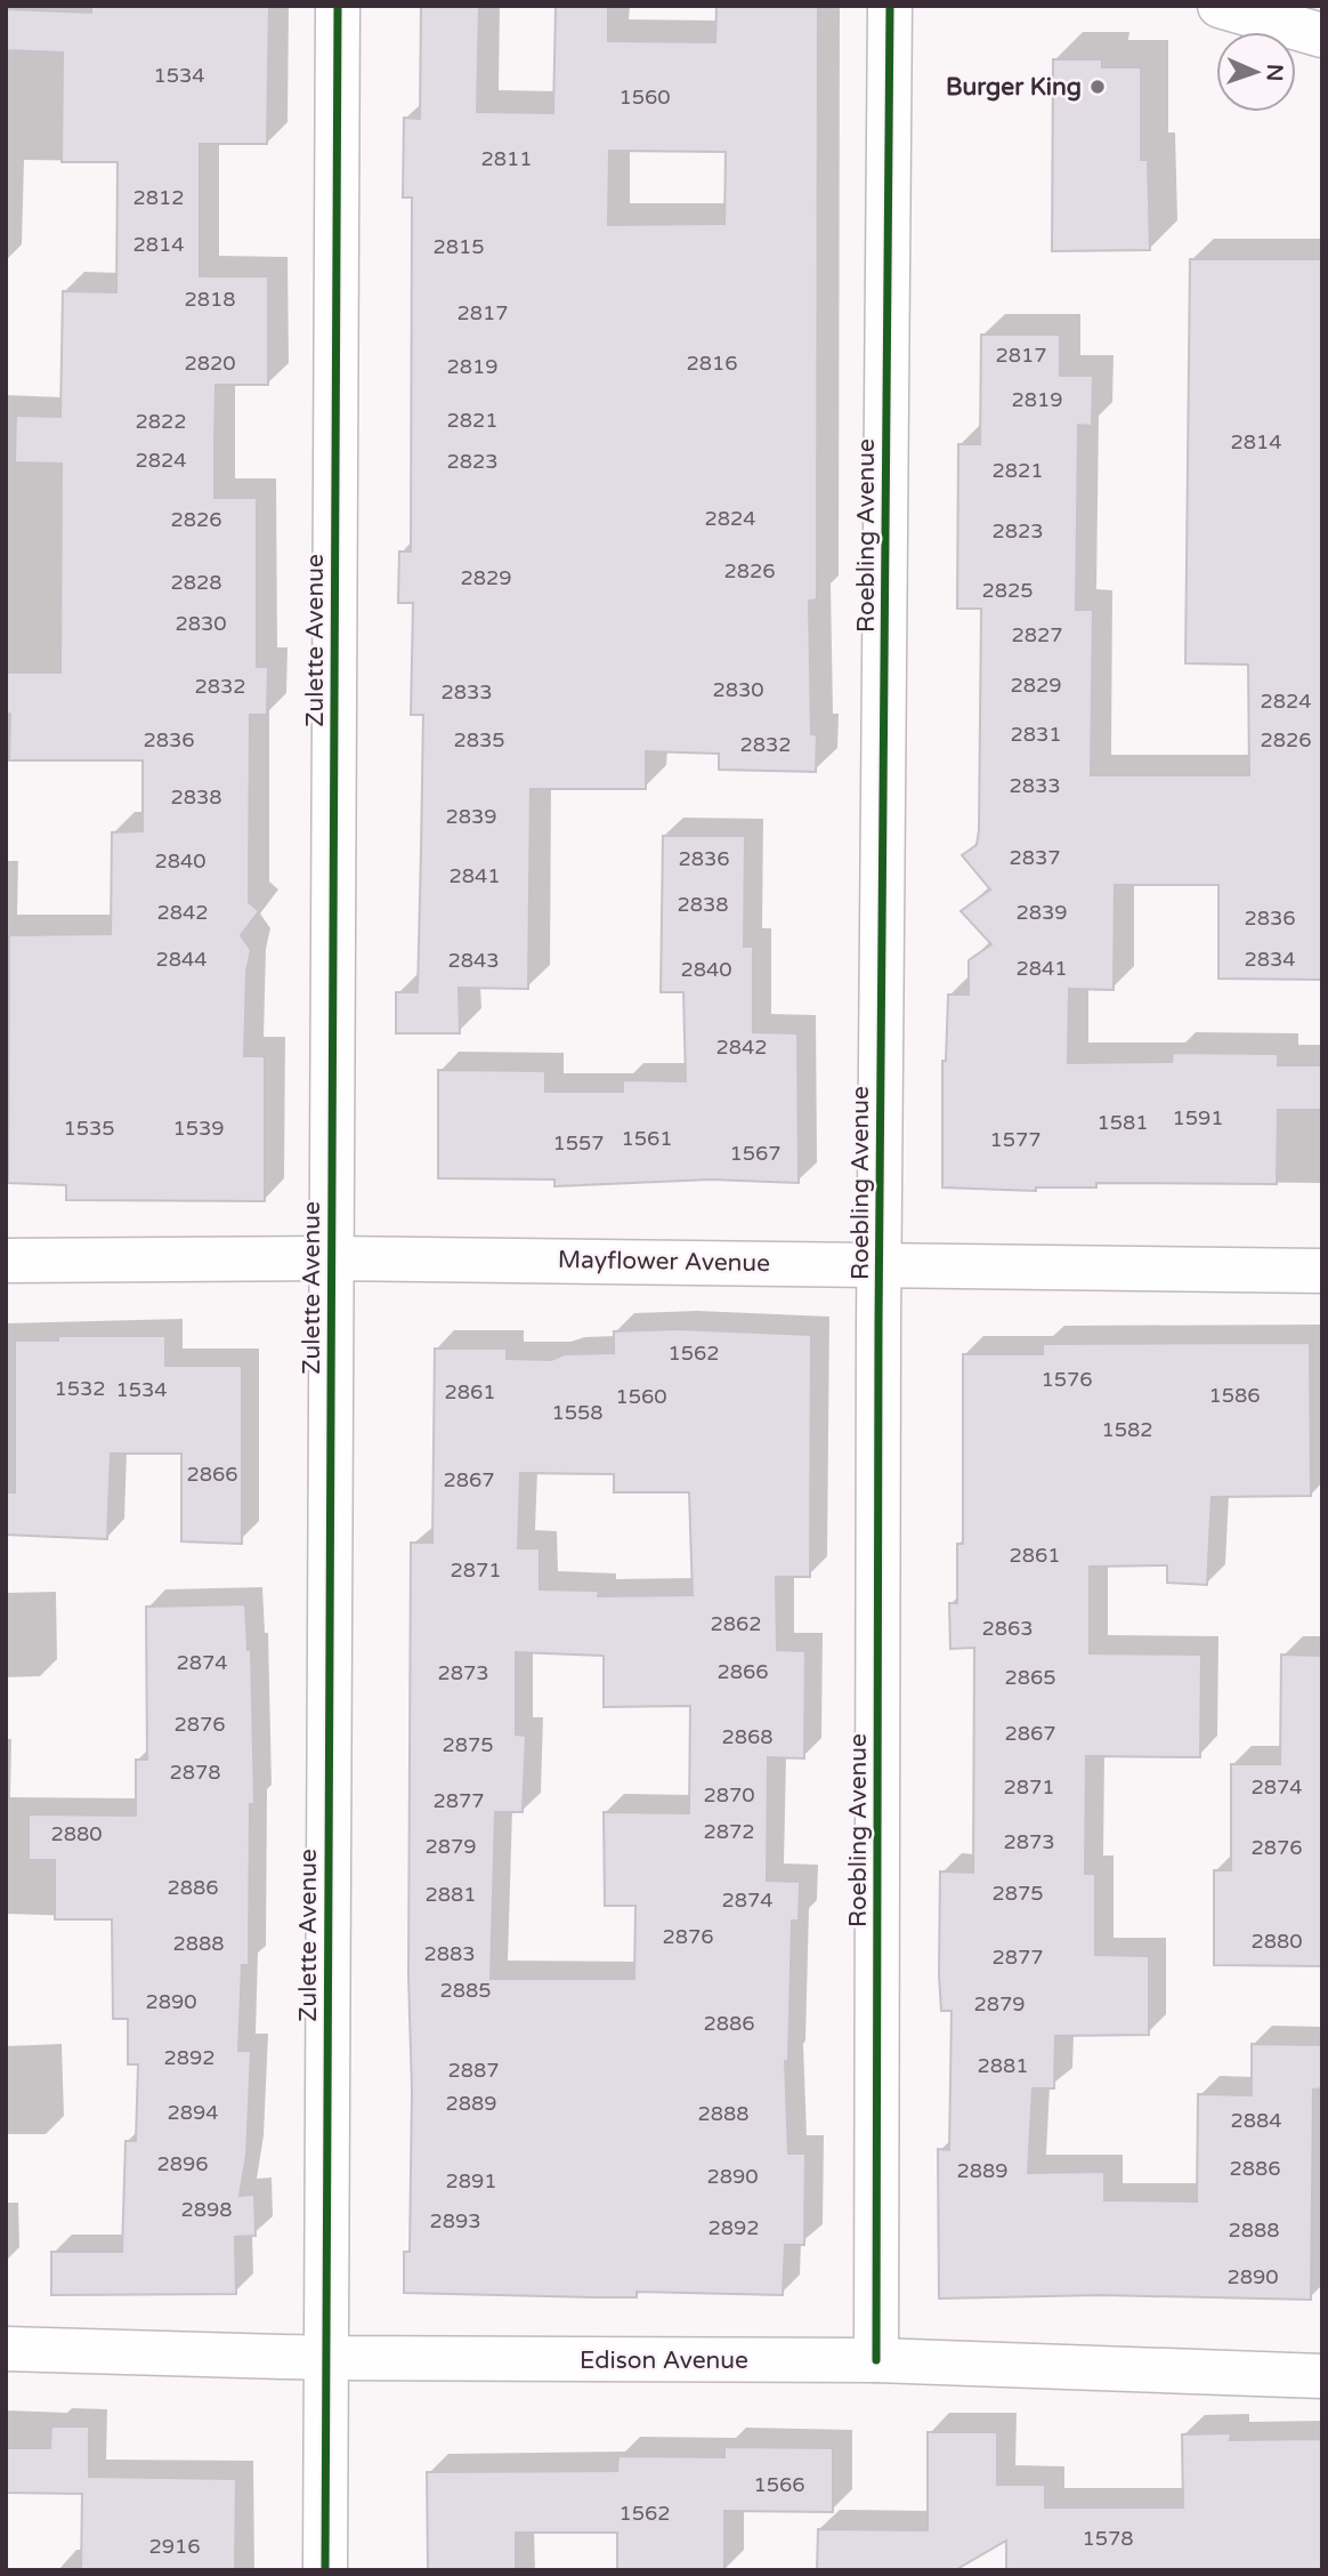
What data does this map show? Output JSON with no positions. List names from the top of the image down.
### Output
{
  "streets": {
    "street": [
      "Roebling Avenue",
      "Zulette Avenue",
      "Mayflower Avenue",
      "Edison Avenue"
    ]
  },
  "crossings": [
    ["Roebling Avenue", "Mayflower Avenue"],
    ["Roebling Avenue", "Edison Avenue"],
    ["Zulette Avenue", "Mayflower Avenue"],
    ["Zulette Avenue", "Edison Avenue"]
  ],
  "places": ["Burger King"],
  "house_numbers": [
    "1534",
    "1560",
    "2811",
    "2812",
    "2814",
    "2815",
    "2818",
    "2817",
    "2817",
    "2820",
    "2816",
    "2819",
    "2819",
    "2821",
    "2822",
    "2814",
    "2824",
    "2823",
    "2821",
    "2824",
    "2826",
    "2823",
    "2826",
    "2829",
    "2828",
    "2825",
    "2830",
    "2827",
    "2829",
    "2832",
    "2830",
    "2833",
    "2824",
    "2831",
    "2836",
    "2835",
    "2826",
    "2832",
    "2833",
    "2838",
    "2839",
    "2837",
    "2836",
    "2840",
    "2841",
    "2838",
    "2842",
    "2839",
    "2836",
    "2844",
    "2834",
    "2843",
    "2841",
    "2840",
    "2842",
    "1591",
    "1581",
    "1535",
    "1539",
    "1561",
    "1577",
    "1557",
    "1567",
    "1562",
    "1576",
    "1532",
    "1534",
    "2861",
    "1586",
    "1560",
    "1558",
    "1582",
    "2866",
    "2867",
    "2861",
    "2871",
    "2862",
    "2863",
    "2874",
    "2866",
    "2873",
    "2865",
    "2876",
    "2867",
    "2868",
    "2875",
    "2878",
    "2871",
    "2874",
    "2870",
    "2877",
    "2872",
    "2880",
    "2873",
    "2879",
    "2876",
    "2886",
    "2875",
    "2881",
    "2874",
    "2876",
    "2880",
    "2888",
    "2883",
    "2877",
    "2885",
    "2890",
    "2879",
    "2886",
    "2892",
    "2881",
    "2887",
    "2889",
    "2894",
    "2888",
    "2884",
    "2896",
    "2886",
    "2889",
    "2890",
    "2891",
    "2898",
    "2893",
    "2892",
    "2888",
    "2890",
    "1566",
    "1562",
    "1578",
    "2916"
  ],
  "north": "right"
}
